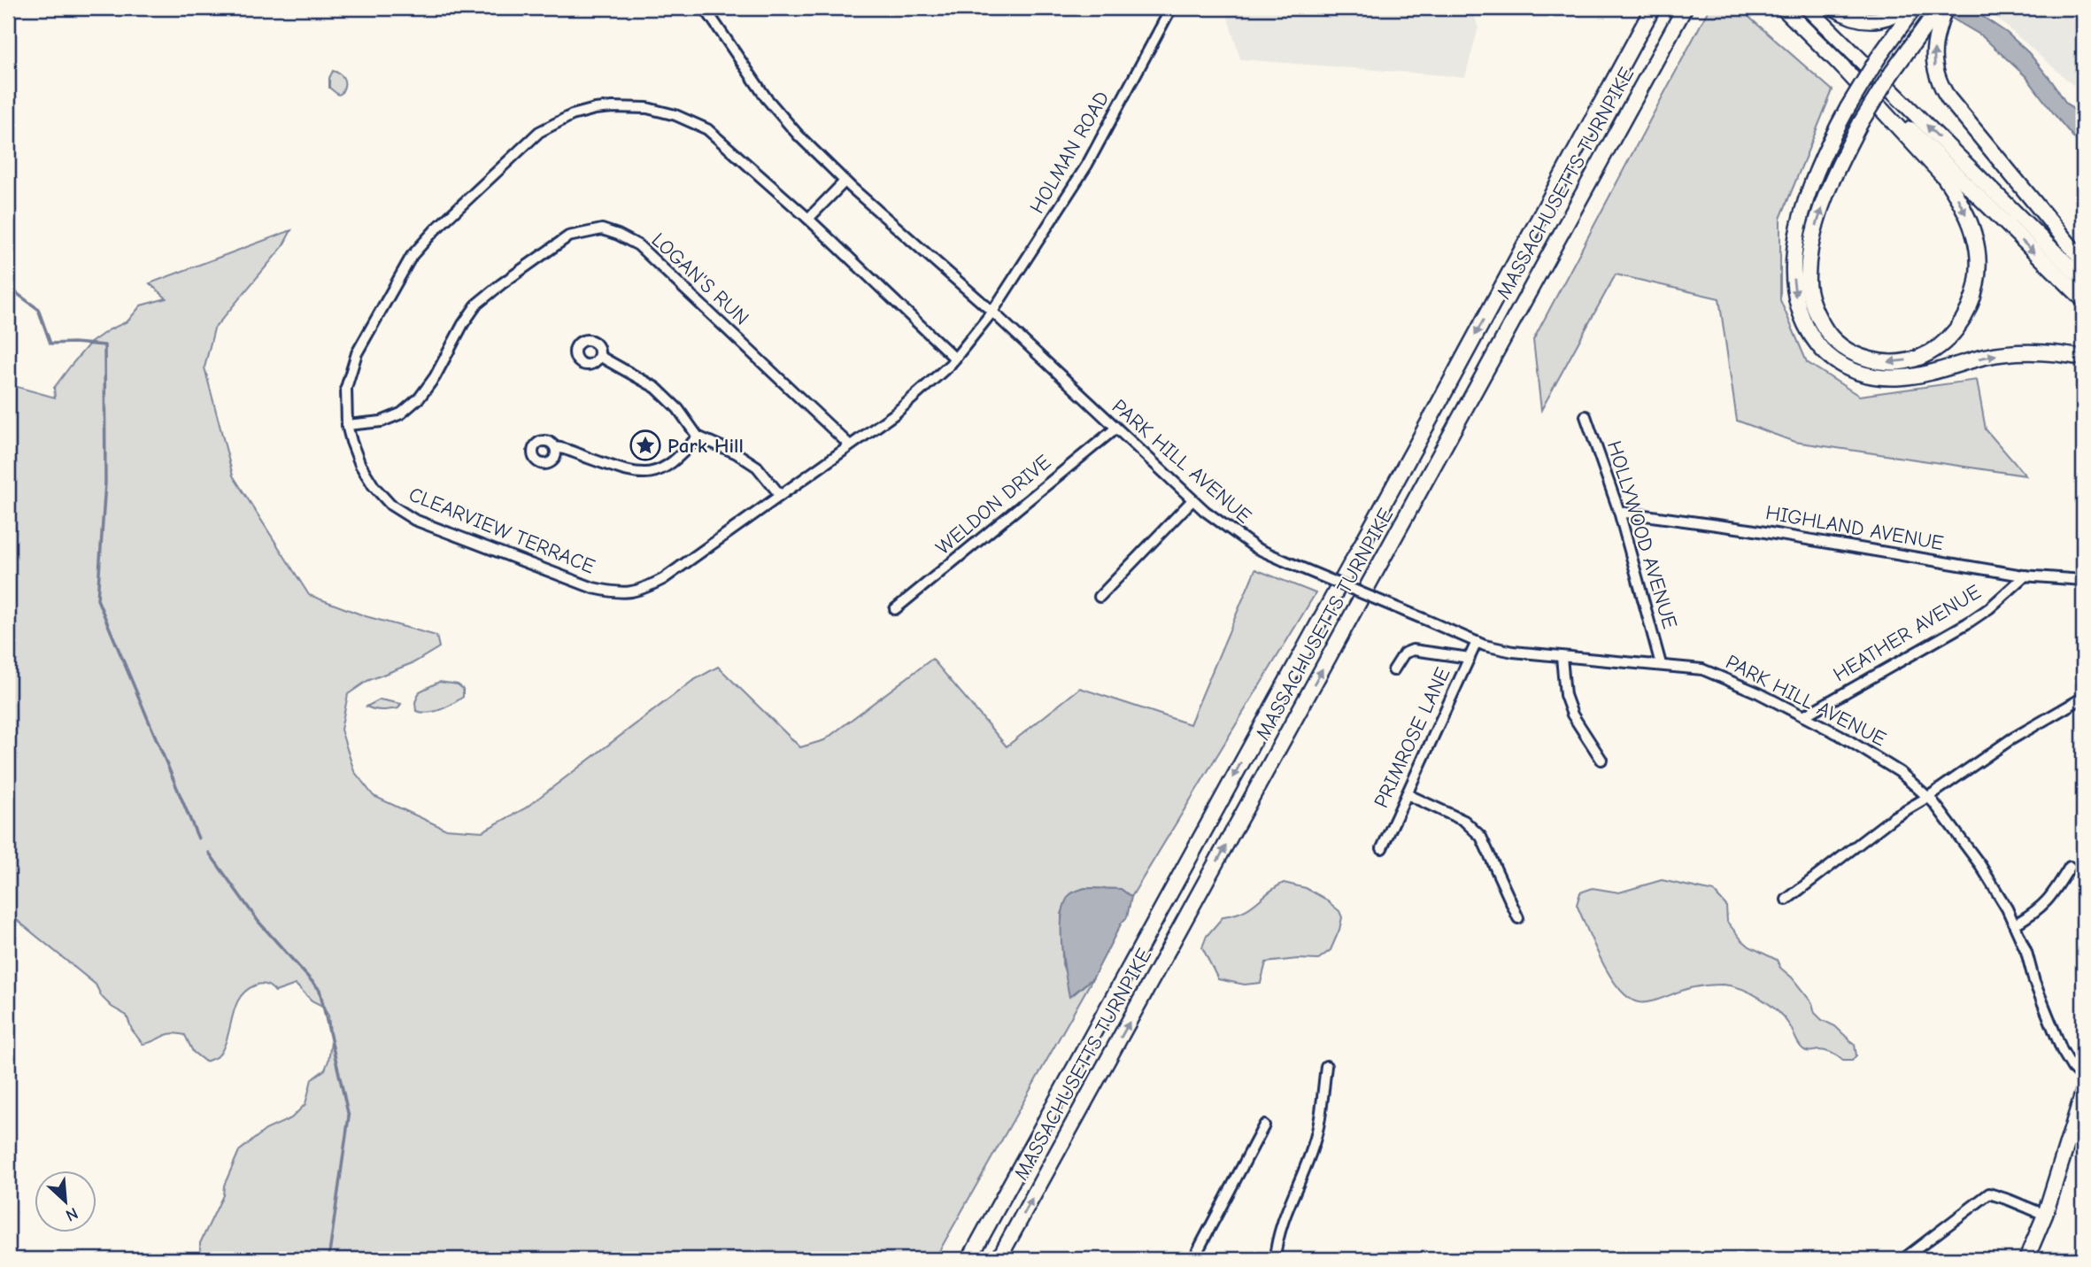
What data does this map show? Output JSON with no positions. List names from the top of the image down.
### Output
{
  "streets": {
    "highway": ["MASSACHUSETTS TURNPIKE"],
    "street": [
      "HOLMAN ROAD",
      "LOGAN'S RUN",
      "PARK HILL AVENUE",
      "WELDON DRIVE",
      "HIGHLAND AVENUE",
      "CLEARVIEW TERRACE",
      "HOLLYWOOD AVENUE",
      "HEATHER AVENUE",
      "PRIMROSE LANE"
    ]
  },
  "crossings": [
    ["HOLMAN ROAD", "PARK HILL AVENUE"],
    ["HOLMAN ROAD", "CLEARVIEW TERRACE"],
    ["LOGAN'S RUN", "CLEARVIEW TERRACE"],
    ["PARK HILL AVENUE", "WELDON DRIVE"],
    ["PARK HILL AVENUE", "CLEARVIEW TERRACE"],
    ["PARK HILL AVENUE", "HOLLYWOOD AVENUE"],
    ["PARK HILL AVENUE", "HEATHER AVENUE"],
    ["PARK HILL AVENUE", "PRIMROSE LANE"],
    ["HIGHLAND AVENUE", "HOLLYWOOD AVENUE"],
    ["HIGHLAND AVENUE", "HEATHER AVENUE"]
  ],
  "places": {
    "place": ["Park Hill"]
  },
  "north": "bottom right"
}
